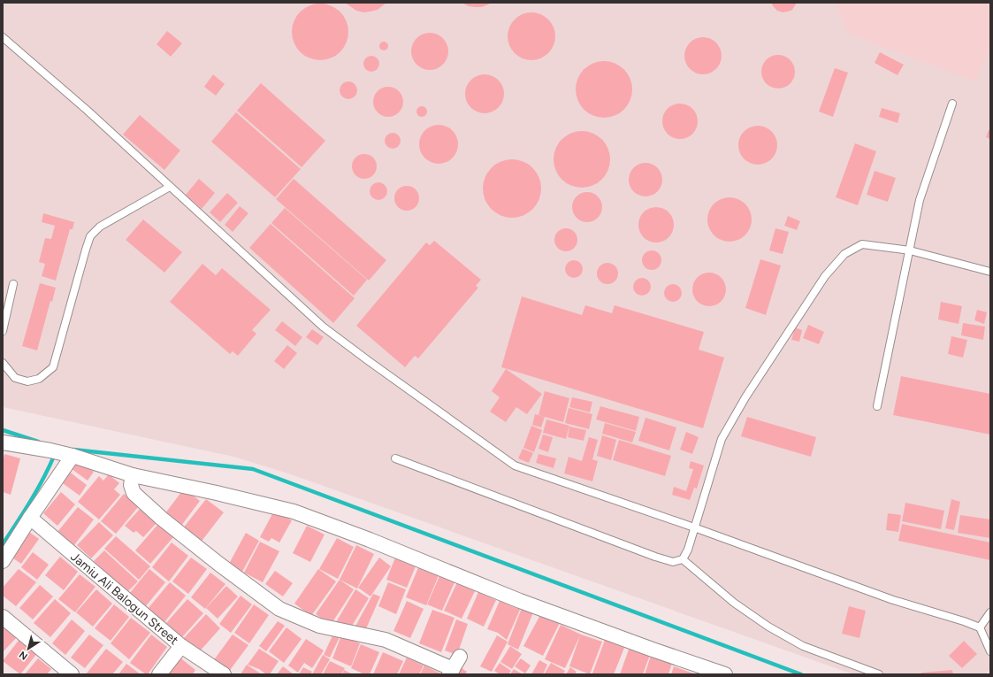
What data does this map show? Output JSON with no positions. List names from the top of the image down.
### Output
{
  "streets": {
    "street": ["Jamiu Ali Balogun Street"]
  },
  "north": "bottom left"
}
